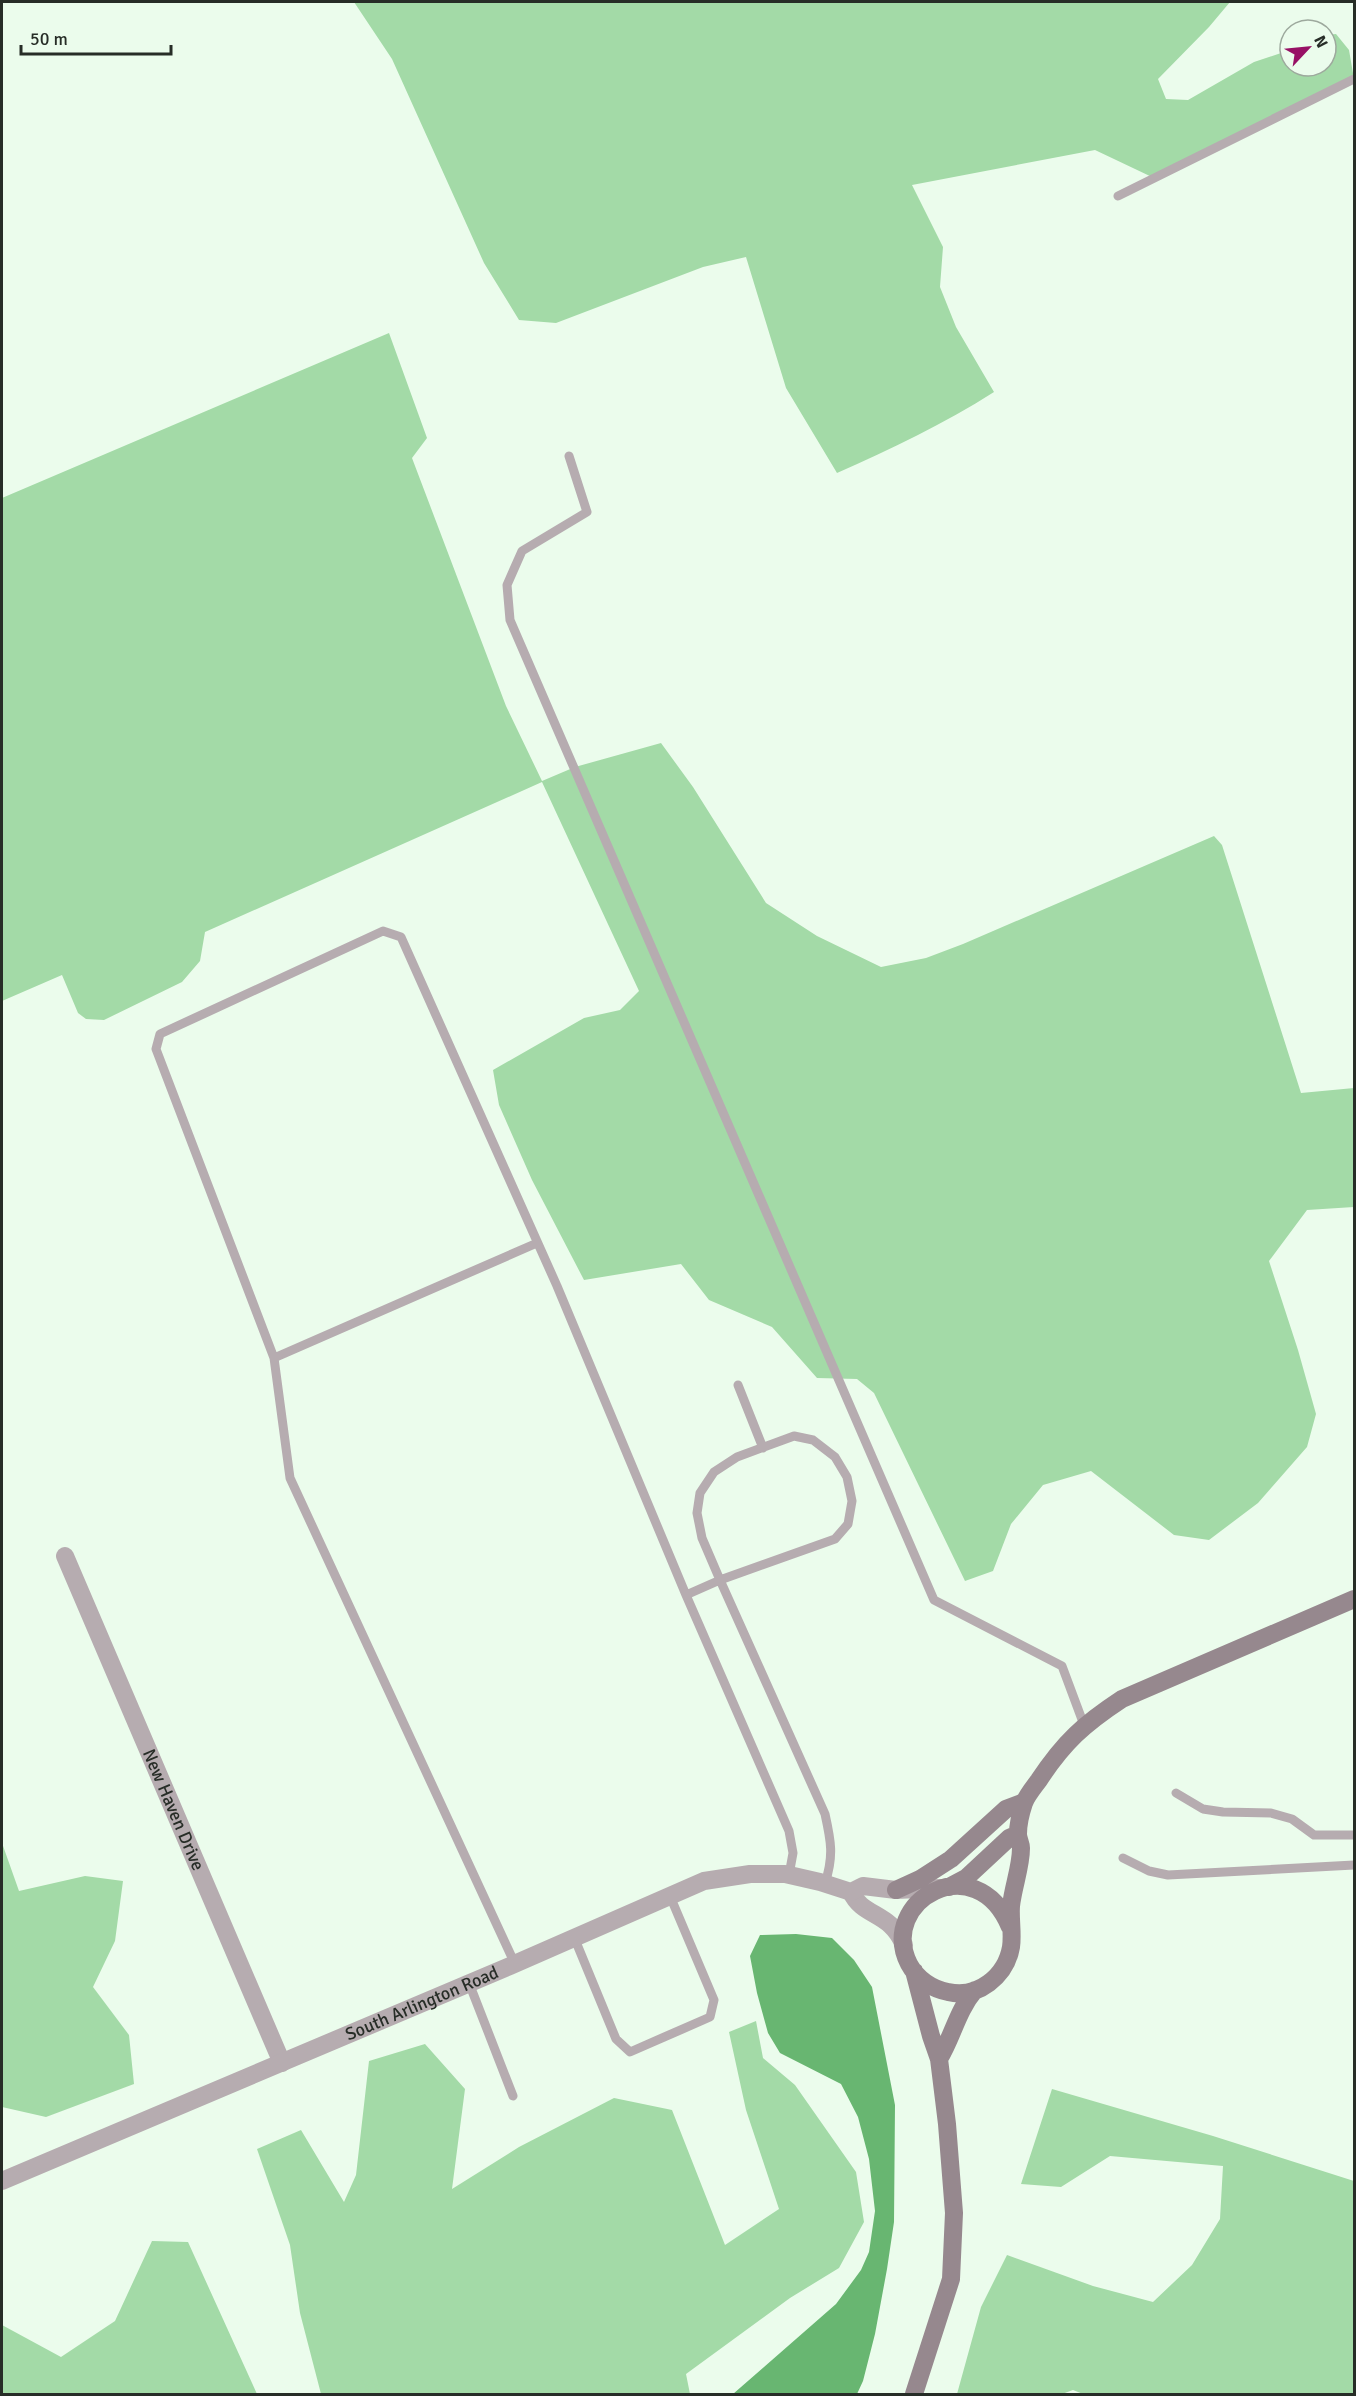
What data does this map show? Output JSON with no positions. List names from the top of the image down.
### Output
{
  "streets": {
    "street": ["New Haven Drive", "South Arlington Road"]
  },
  "crossings": [
    ["New Haven Drive", "South Arlington Road"]
  ],
  "scale_bar": "50 m",
  "north": "top right"
}
